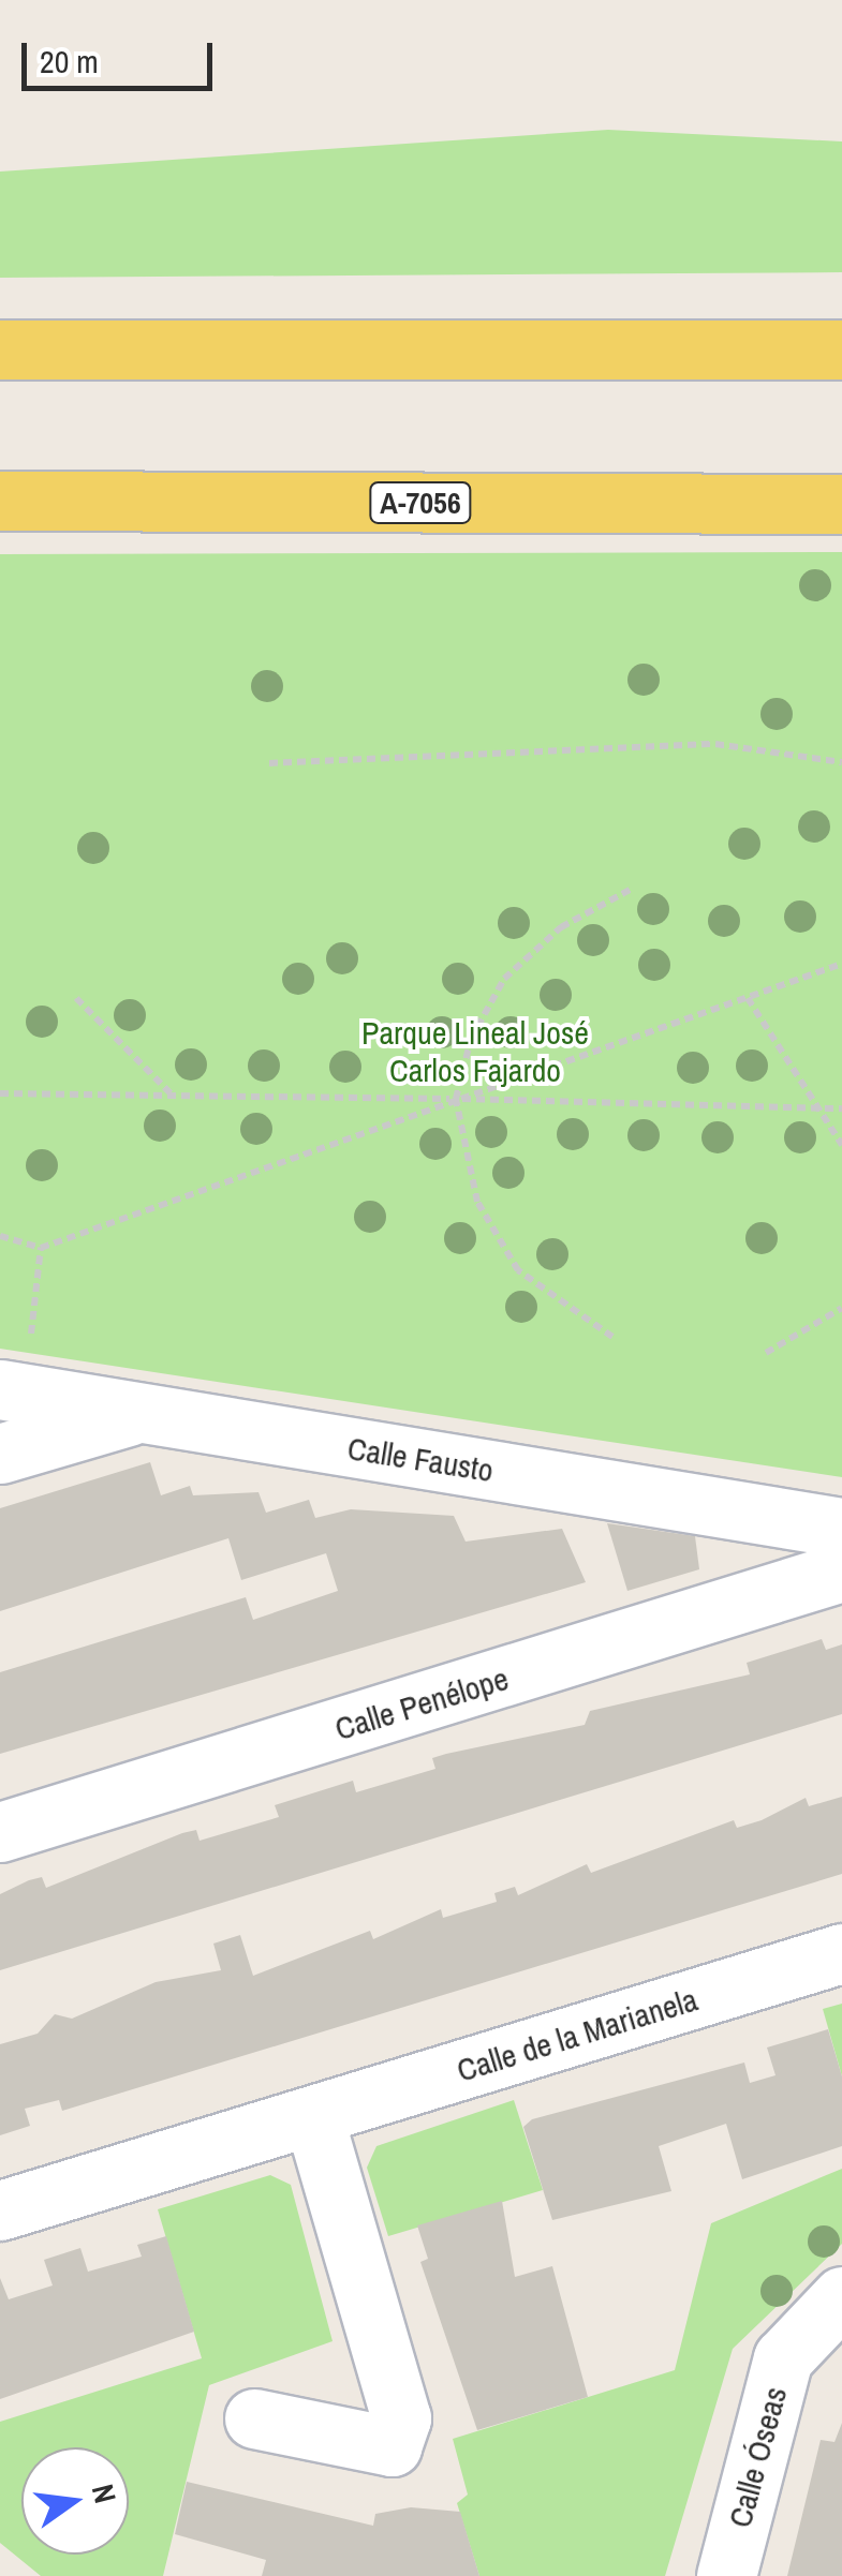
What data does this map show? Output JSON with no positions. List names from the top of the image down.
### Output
{
  "streets": {
    "main road": ["A-7056"],
    "street": [
      "Calle Fausto",
      "Calle Penélope",
      "Calle de la Marianela",
      "Calle Óseas"
    ]
  },
  "parks": ["Parque Lineal José Carlos Fajardo"],
  "scale_bar": "20 m",
  "north": "right"
}
